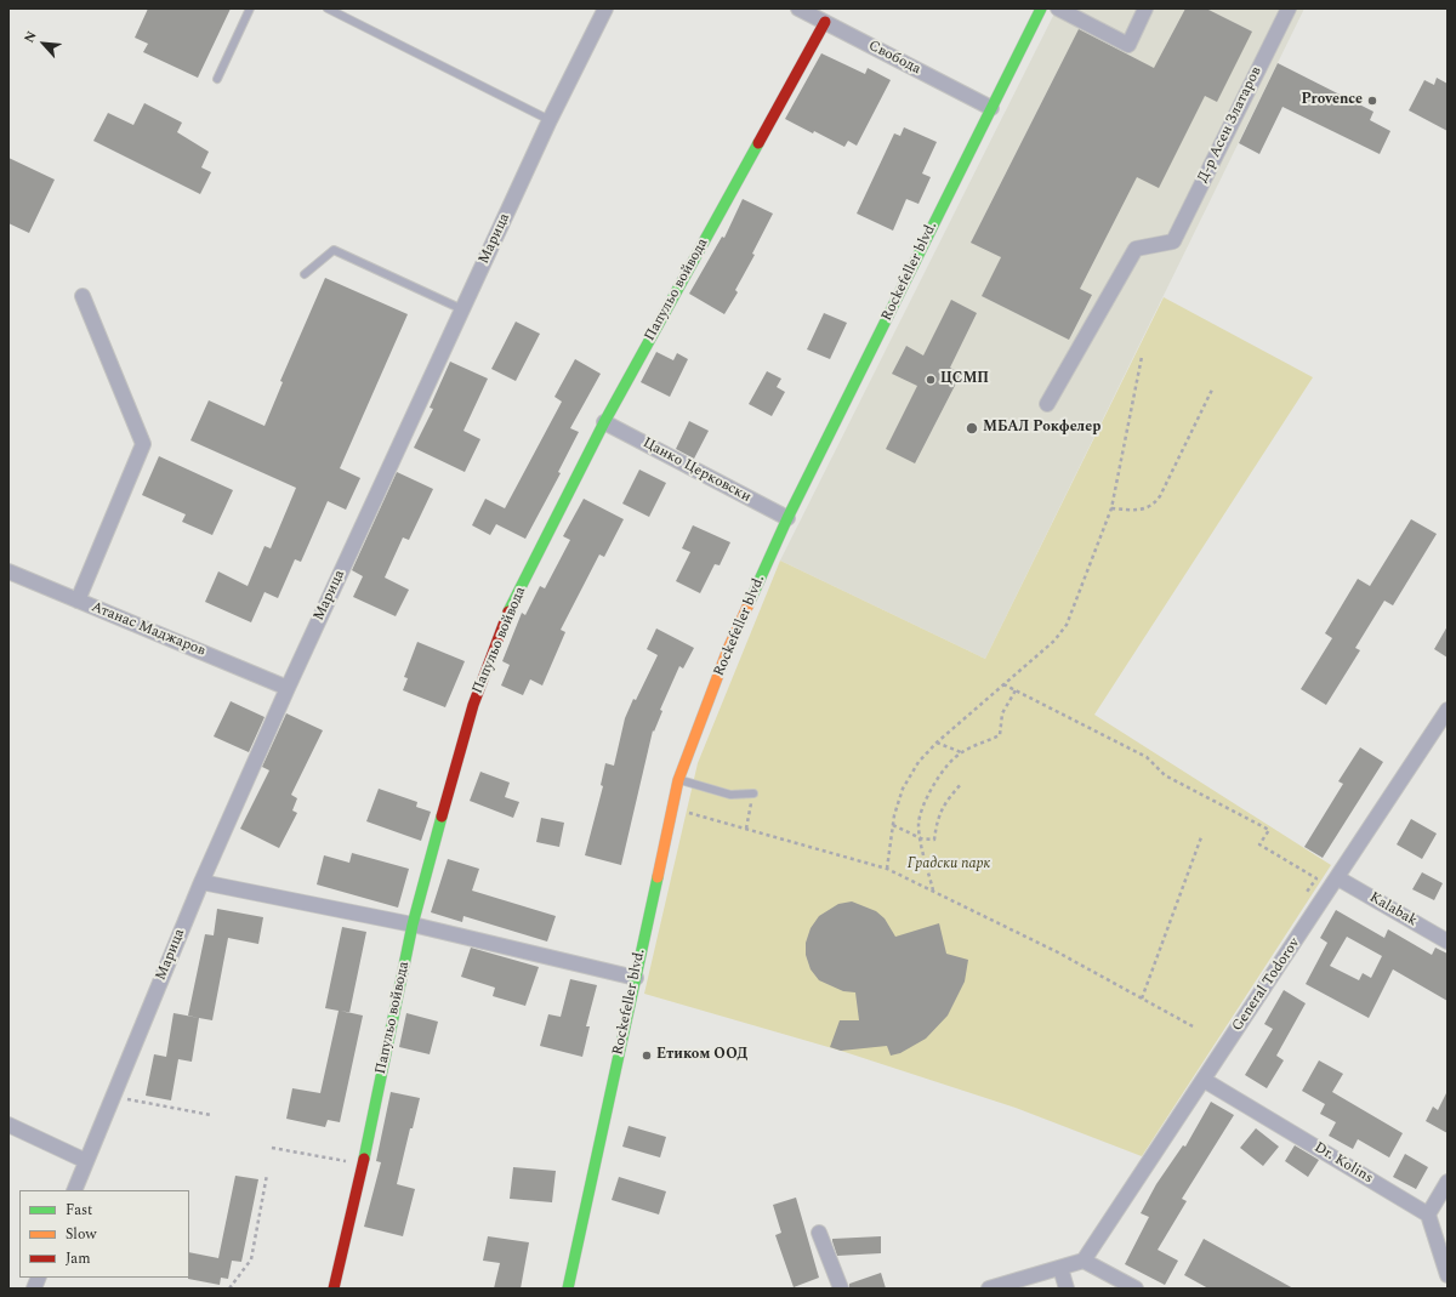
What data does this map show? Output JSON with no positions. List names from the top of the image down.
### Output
{
  "streets": {
    "main road": ["Rockefeller blvd.", "Папульо войвода"],
    "street": [
      "Свобода",
      "Д-р Асен Златаров",
      "Марица",
      "Цанко Церковски",
      "Атанас Маджаров",
      "Kalabak",
      "General Todorov",
      "Dr. Kolins"
    ]
  },
  "crossings": [
    ["Свобода", "Rockefeller blvd."],
    ["Свобода", "Папульо войвода"],
    ["Марица", "Атанас Маджаров"],
    ["Rockefeller blvd.", "Цанко Церковски"],
    ["Папульо войвода", "Цанко Церковски"],
    ["Kalabak", "General Todorov"],
    ["General Todorov", "Dr. Kolins"]
  ],
  "parks": ["Градски парк"],
  "places": [
    "Provence",
    "ЦСМП",
    "МБАЛ Рокфелер",
    "Етиком ООД"
  ],
  "legend": ["Fast", "Slow", "Jam"],
  "north": "top left"
}
